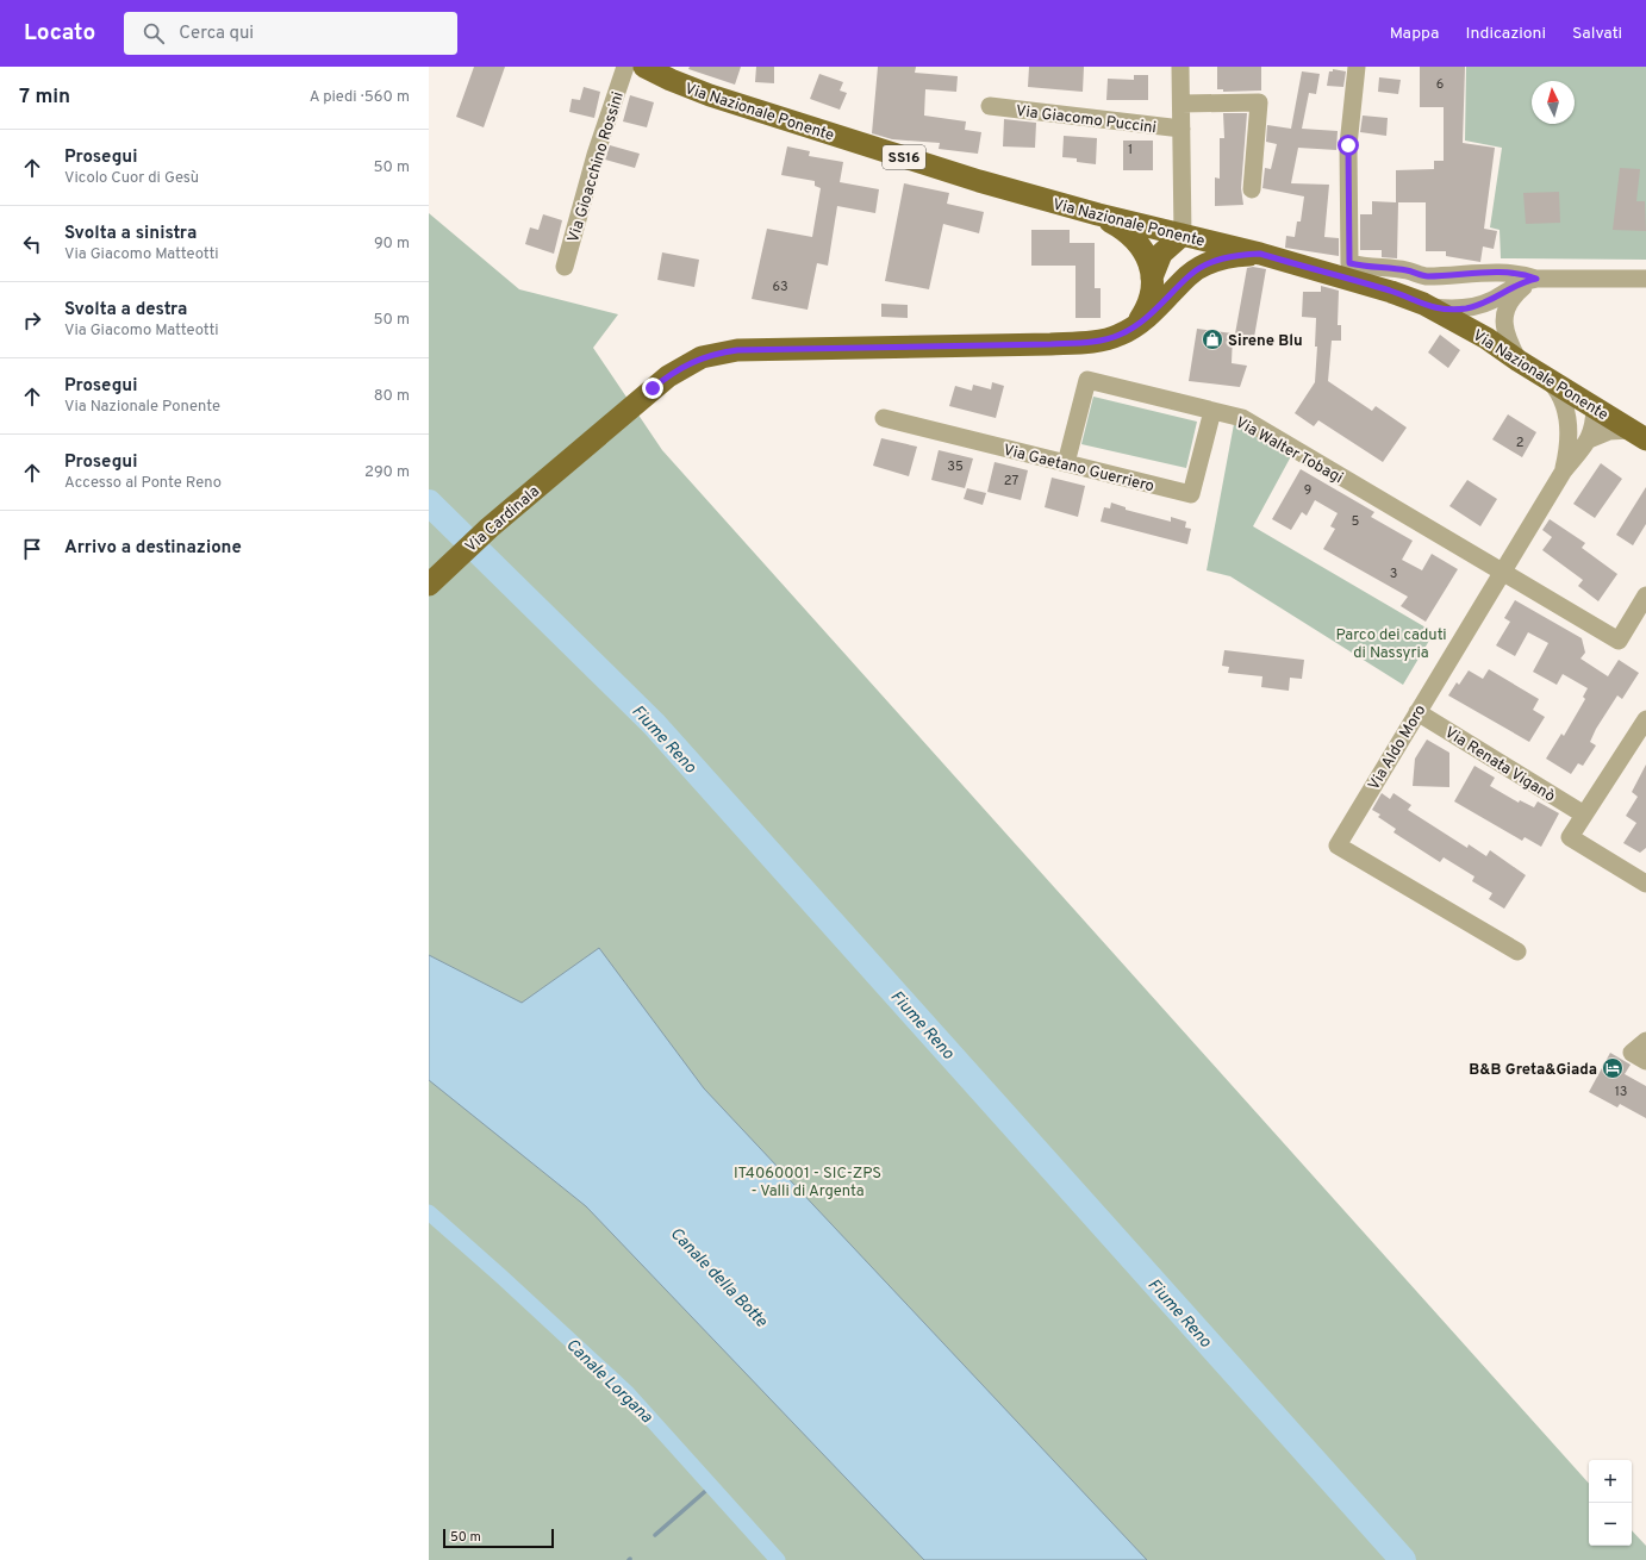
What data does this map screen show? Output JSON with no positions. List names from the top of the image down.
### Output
{
  "streets": {
    "main road": ["Via Nazionale Ponente", "SS16", "Via Cardinala"],
    "street": [
      "Via Giacomo Puccini",
      "Via Gioacchino Rossini",
      "Via Walter Tobagi",
      "Via Gaetano Guerriero",
      "Via Aldo Moro",
      "Via Renata Viganò"
    ]
  },
  "crossings": [
    ["Via Nazionale Ponente", "Via Cardinala"],
    ["Via Nazionale Ponente", "Via Aldo Moro"],
    ["Via Walter Tobagi", "Via Gaetano Guerriero"],
    ["Via Walter Tobagi", "Via Aldo Moro"],
    ["Via Aldo Moro", "Via Renata Viganò"]
  ],
  "water": ["Fiume Reno", "Canale della Botte", "Canale Lorgana"],
  "parks": ["Parco dei caduti di Nassyria", "IT4060001 - SIC-ZPS - Valli di Argenta"],
  "places": {
    "shop": ["Sirene Blu"],
    "hotel": ["B&B Greta&Giada"]
  },
  "house_numbers": [
    "6",
    "1",
    "63",
    "2",
    "35",
    "27",
    "9",
    "5",
    "3",
    "13"
  ],
  "scale_bar": "50 m",
  "north": "top",
  "page": {
    "header": "Locato",
    "search": "Cerca qui",
    "nav": ["Mappa", "Indicazioni", "Salvati"],
    "heading": ["7 min", "A piedi · 560 m"],
    "list": [
      ["Prosegui", "Vicolo Cuor di Gesù", "50 m"],
      ["Svolta a sinistra", "Via Giacomo Matteotti", "90 m"],
      ["Svolta a destra", "Via Giacomo Matteotti", "50 m"],
      ["Prosegui", "Via Nazionale Ponente", "80 m"],
      ["Prosegui", "Accesso al Ponte Reno", "290 m"],
      "Arrivo a destinazione"
    ],
    "map_buttons": ["+", "−"],
    "scale": "50 m"
  }
}
